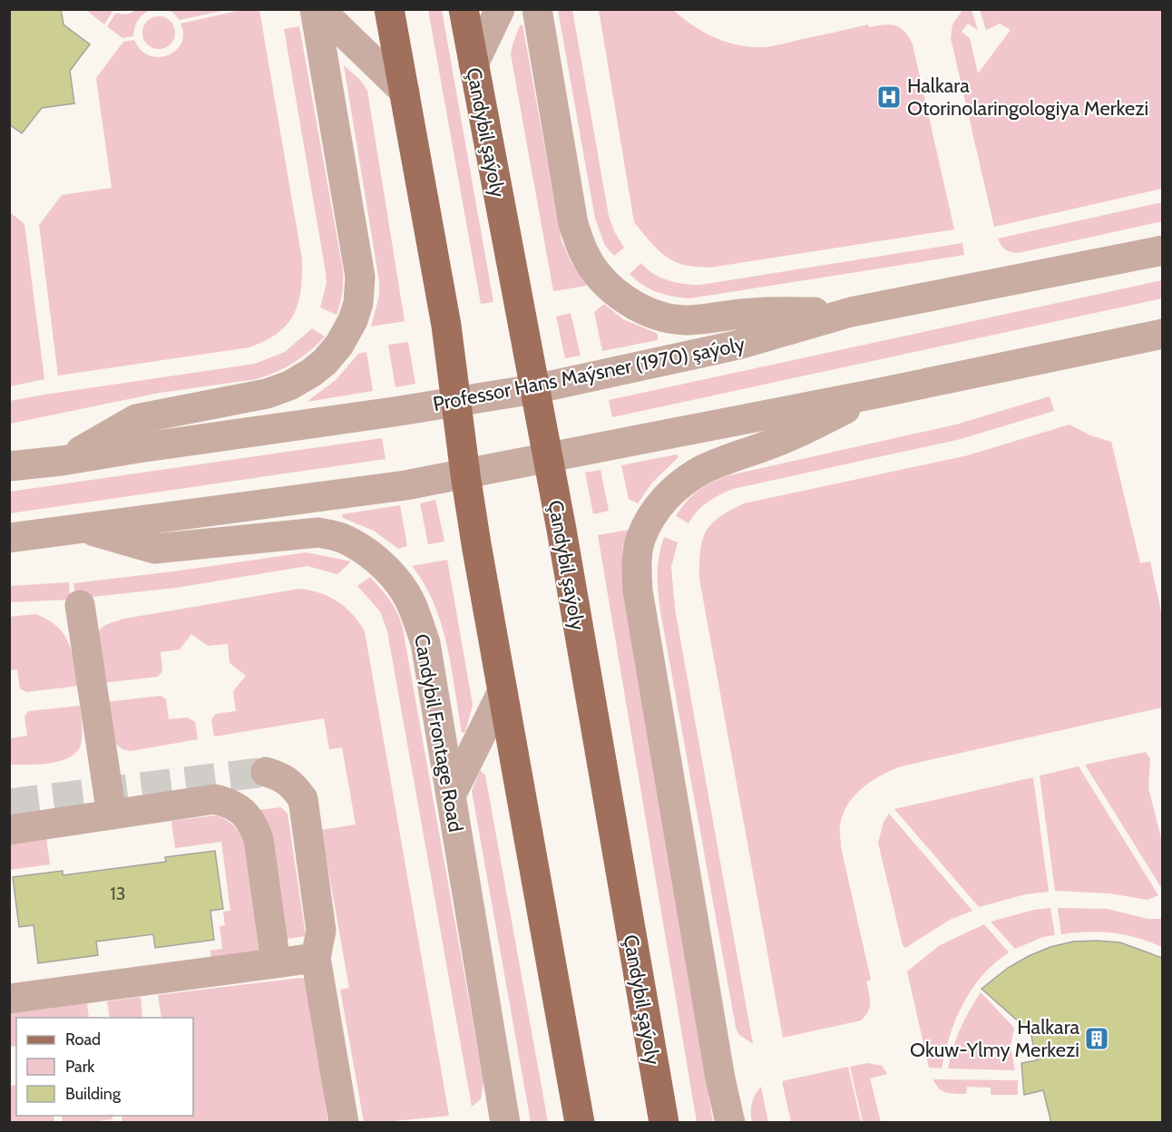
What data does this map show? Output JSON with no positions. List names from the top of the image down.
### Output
{
  "streets": {
    "main road": ["Çandybil şaýoly"],
    "street": ["Professor Hans Maýsner (1970) şaýoly", "Candybil Frontage Road"]
  },
  "crossings": [
    ["Çandybil şaýoly", "Professor Hans Maýsner (1970) şaýoly"]
  ],
  "places": {
    "hospital": ["Halkara Otorinolaringologiya Merkezi"],
    "building": ["Halkara Okuw-Ylmy Merkezi"]
  },
  "house_numbers": ["13"],
  "legend": ["Road", "Park", "Building"]
}
